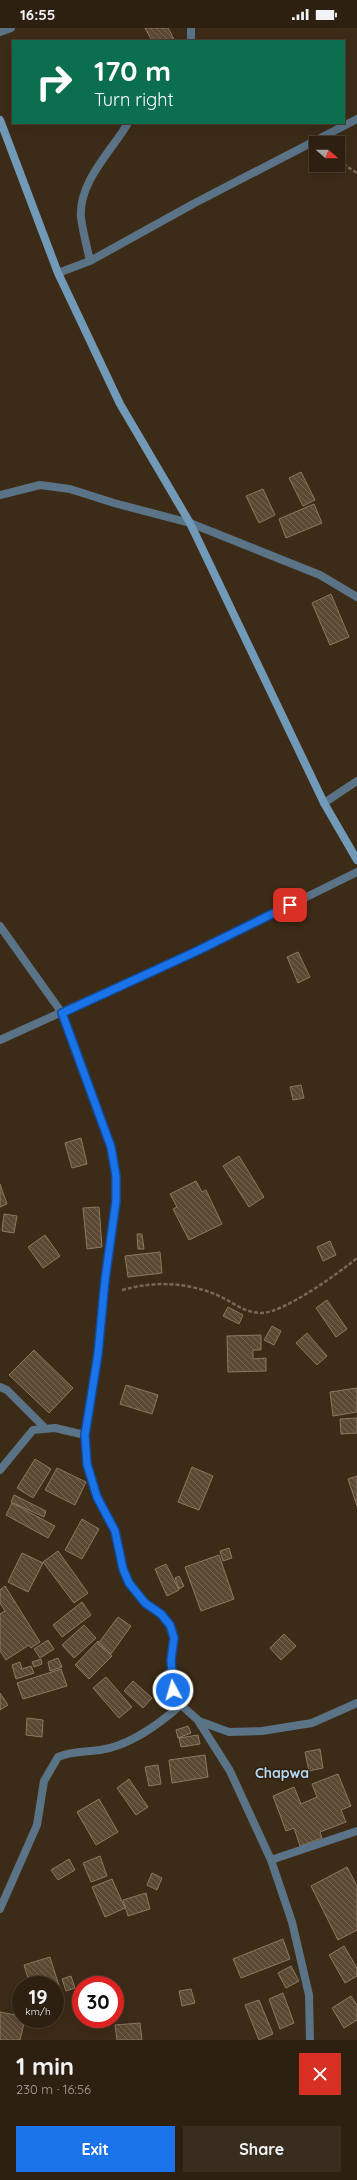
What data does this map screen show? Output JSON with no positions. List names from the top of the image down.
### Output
{
  "districts": ["Chapwa"],
  "north": "right",
  "page": {
    "status": "16:55",
    "turn": ["170 m", "Turn right"],
    "speed": "19 km/h",
    "limit": "30",
    "heading": ["1 min", "230 m · 16:56"],
    "buttons": ["Exit", "Share"]
  }
}
